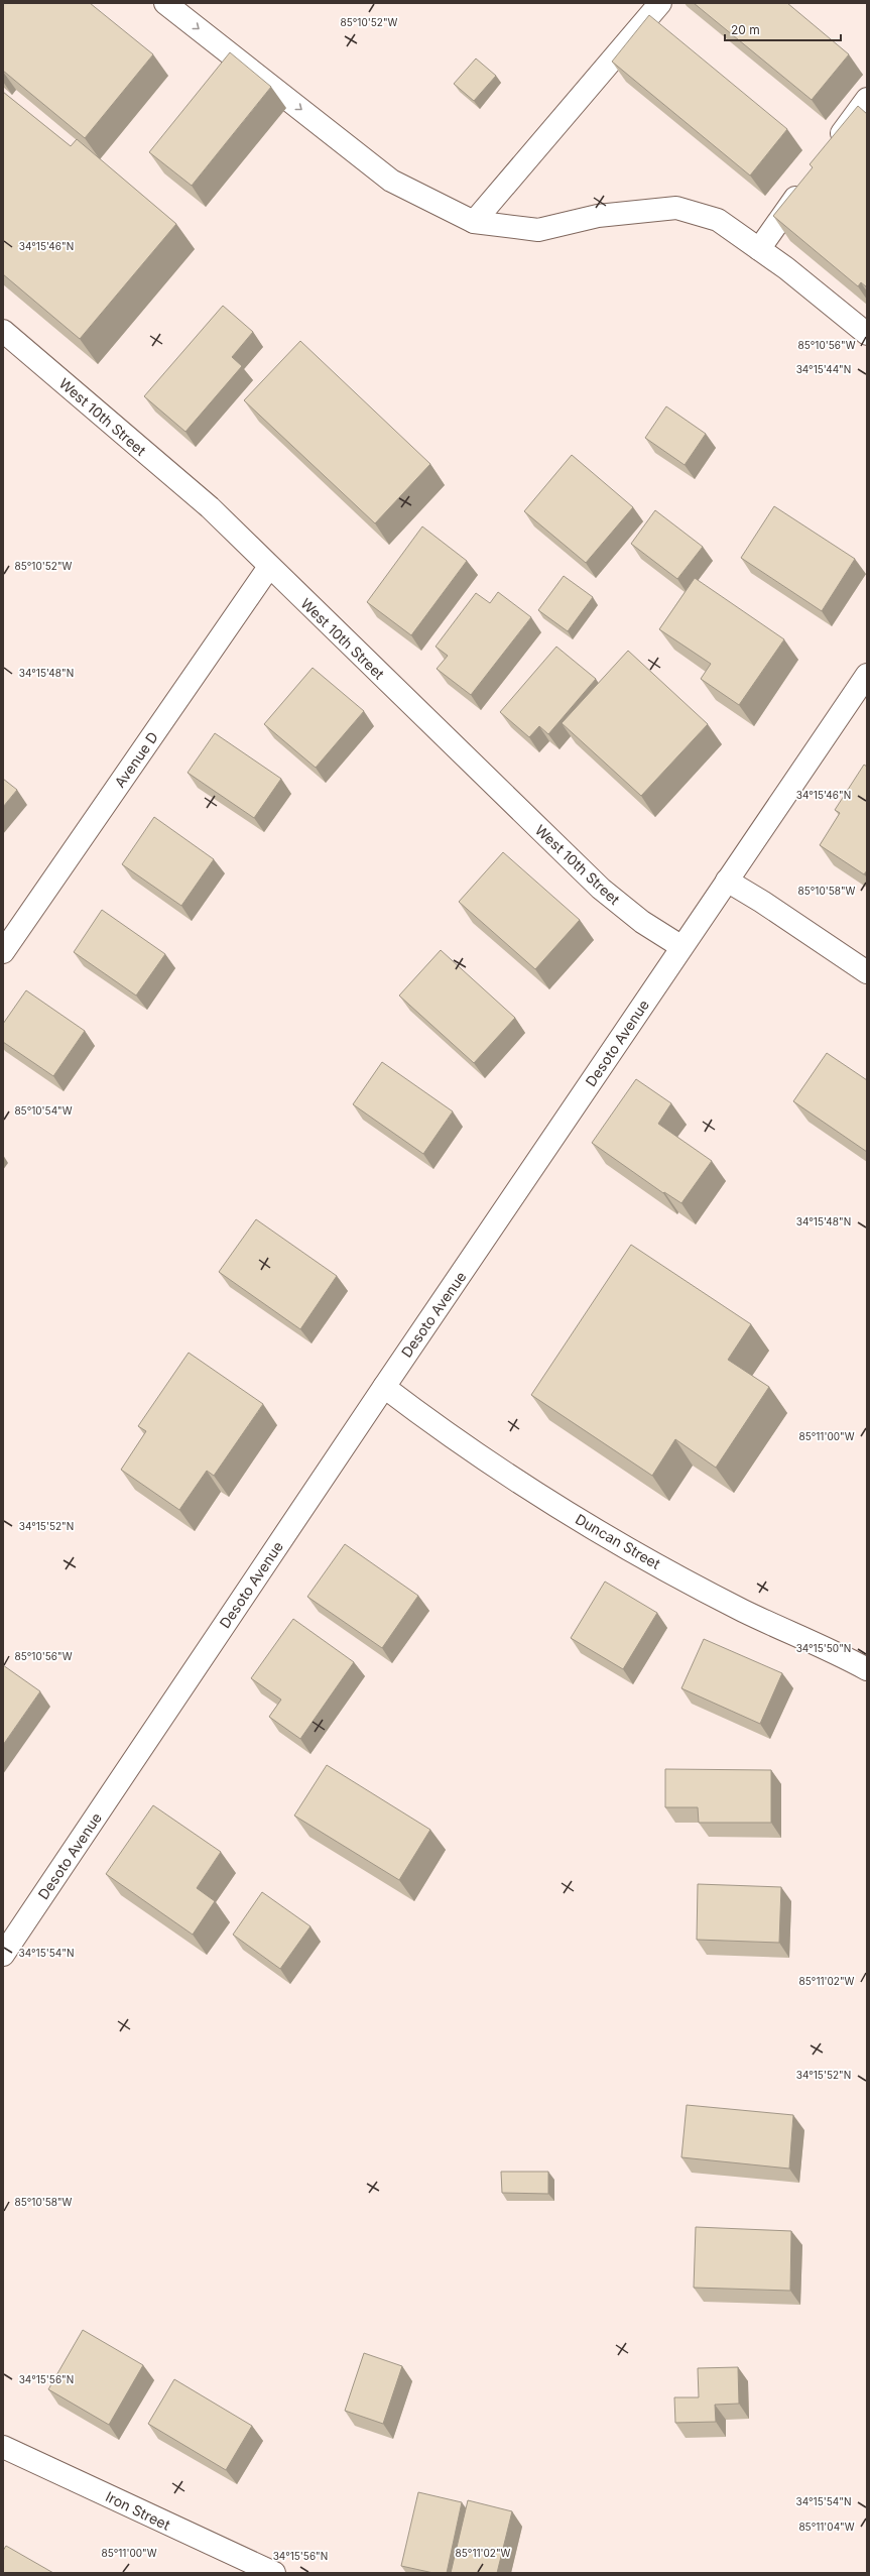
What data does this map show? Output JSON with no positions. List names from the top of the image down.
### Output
{
  "streets": {
    "street": [
      "West 10th Street",
      "Avenue D",
      "Desoto Avenue",
      "Duncan Street",
      "Iron Street"
    ]
  },
  "crossings": [
    ["West 10th Street", "Avenue D"],
    ["West 10th Street", "Desoto Avenue"],
    ["Desoto Avenue", "Duncan Street"]
  ],
  "scale_bar": "20 m",
  "coordinates": [
    "85°10'52\"W",
    "34°15'46\"N",
    "85°10'56\"W",
    "34°15'44\"N",
    "34°15'48\"N",
    "85°10'58\"W",
    "85°10'54\"W",
    "85°11'00\"W",
    "34°15'52\"N",
    "34°15'50\"N",
    "34°15'54\"N",
    "85°11'02\"W",
    "34°15'56\"N",
    "85°11'04\"W"
  ]
}
